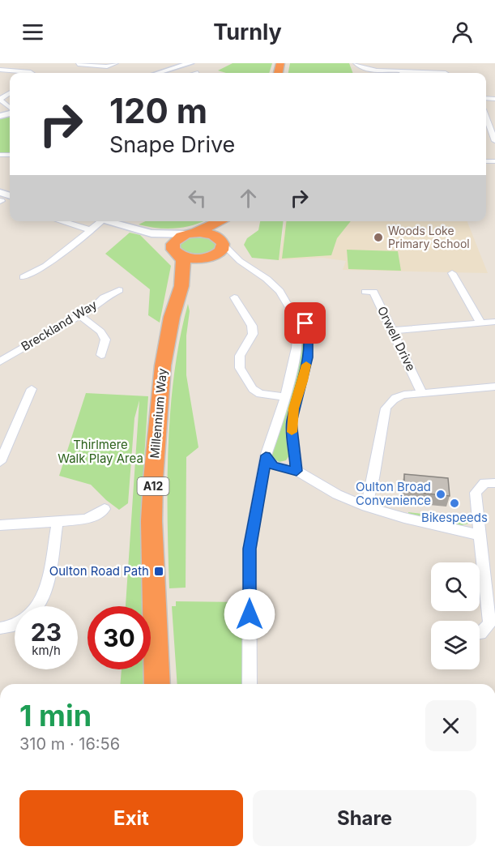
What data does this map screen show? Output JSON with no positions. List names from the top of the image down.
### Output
{
  "streets": {
    "highway": ["Millennium Way", "A12"],
    "street": ["Breckland Way", "Orwell Drive"]
  },
  "parks": ["Thirlmere Walk Play Area"],
  "places": {
    "other": ["Woods Loke Primary School", "Oulton Broad Convenience", "Bikespeeds"],
    "transit": ["Oulton Road Path"]
  },
  "page": {
    "header": "Turnly",
    "turn": ["120 m", "Snape Drive"],
    "speed": "23 km/h",
    "limit": "30",
    "heading": ["1 min", "310 m · 16:56"],
    "buttons": ["Exit", "Share"]
  }
}
